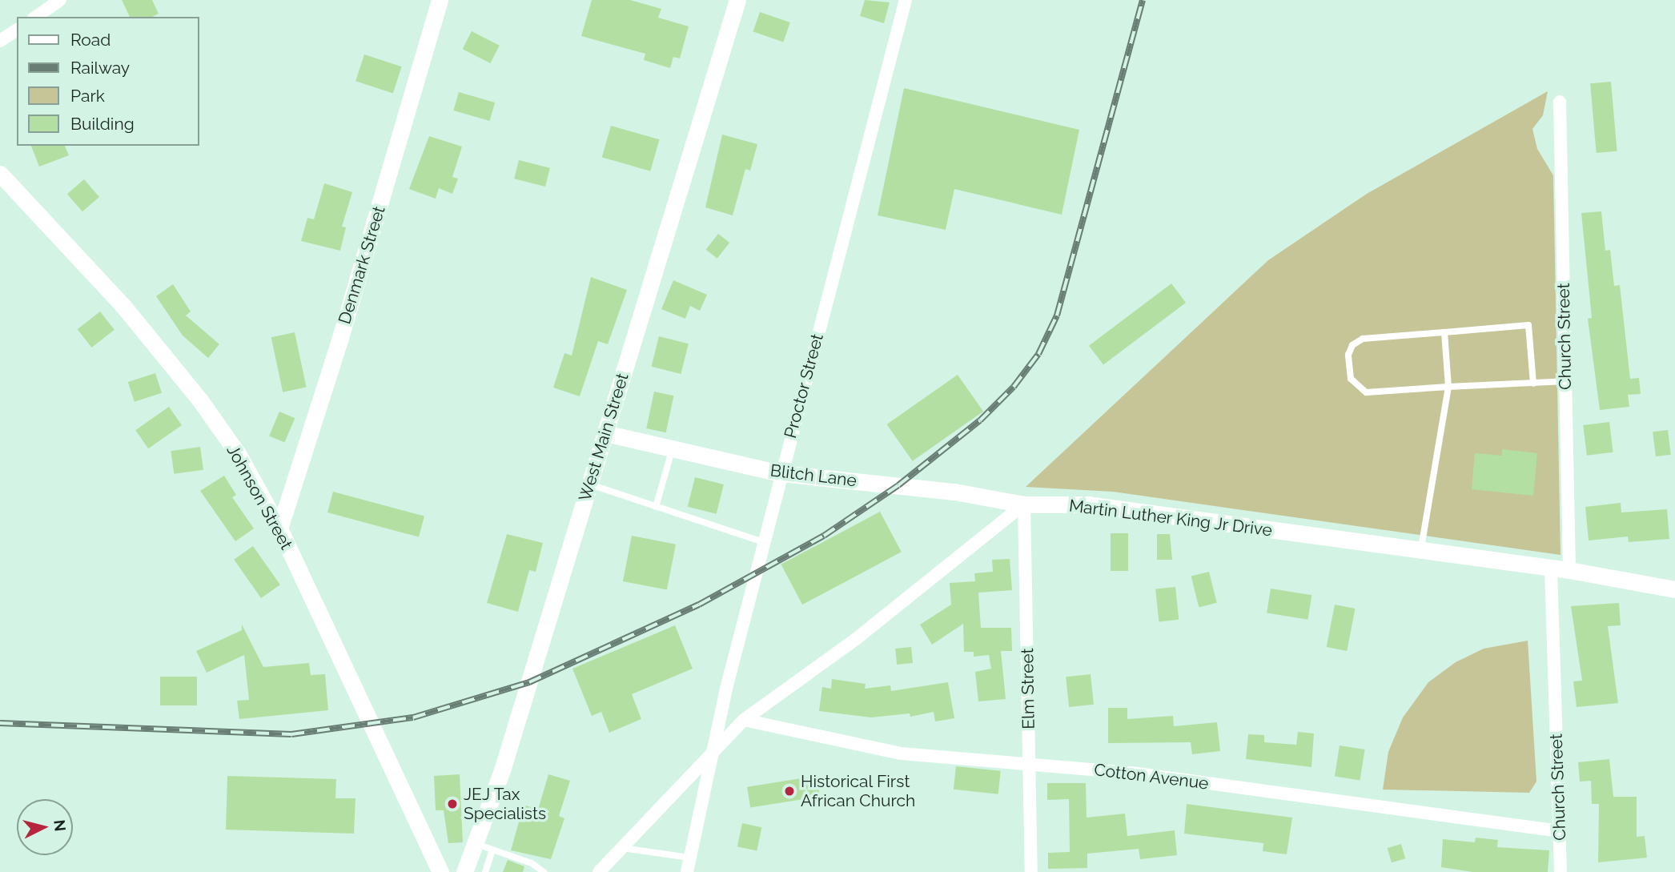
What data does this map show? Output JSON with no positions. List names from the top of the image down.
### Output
{
  "streets": {
    "street": [
      "Denmark Street",
      "Church Street",
      "Proctor Street",
      "West Main Street",
      "Blitch Lane",
      "Johnson Street",
      "Martin Luther King Jr Drive",
      "Elm Street",
      "Cotton Avenue"
    ]
  },
  "crossings": [
    ["Denmark Street", "Johnson Street"],
    ["Church Street", "Martin Luther King Jr Drive"],
    ["Church Street", "Cotton Avenue"],
    ["Proctor Street", "Blitch Lane"],
    ["West Main Street", "Blitch Lane"],
    ["Blitch Lane", "Martin Luther King Jr Drive"],
    ["Blitch Lane", "Elm Street"],
    ["Martin Luther King Jr Drive", "Elm Street"],
    ["Elm Street", "Cotton Avenue"]
  ],
  "places": ["Historical First African Church", "JEJ Tax Specialists"],
  "legend": [
    "Road",
    "Railway",
    "Park",
    "Building"
  ],
  "north": "right"
}
